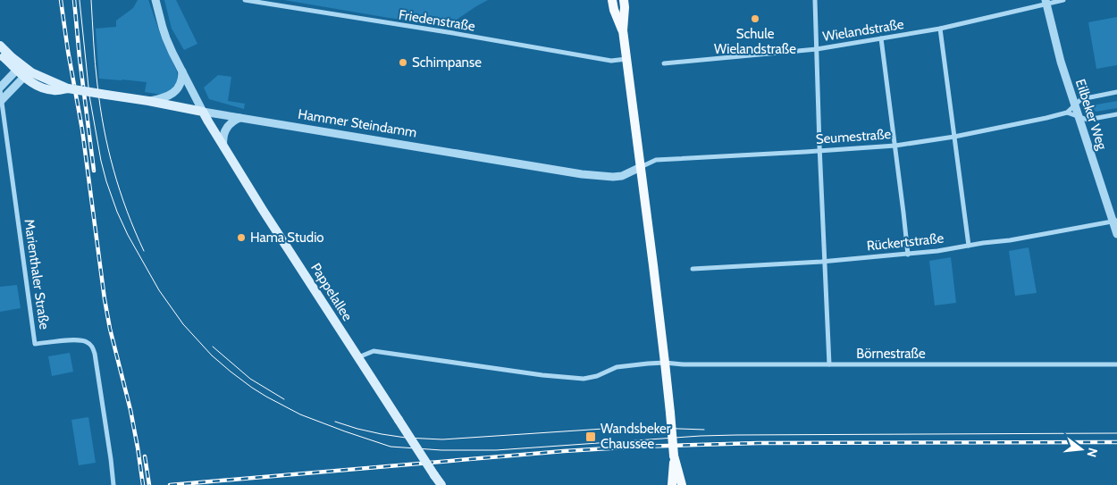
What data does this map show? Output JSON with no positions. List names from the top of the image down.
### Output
{
  "streets": {
    "main road": ["Hammer Steindamm", "Pappelallee"],
    "street": [
      "Friedenstraße",
      "Wielandstraße",
      "Eilbeker Weg",
      "Seumestraße",
      "Rückertstraße",
      "Marienthaler Straße",
      "Börnestraße"
    ]
  },
  "crossings": [
    ["Wielandstraße", "Eilbeker Weg"],
    ["Eilbeker Weg", "Rückertstraße"],
    ["Hammer Steindamm", "Seumestraße"],
    ["Hammer Steindamm", "Pappelallee"],
    ["Pappelallee", "Börnestraße"]
  ],
  "places": {
    "other": ["Schule Wielandstraße", "Schimpanse", "Hama Studio"],
    "transit": ["Wandsbeker Chaussee"]
  },
  "north": "right"
}
